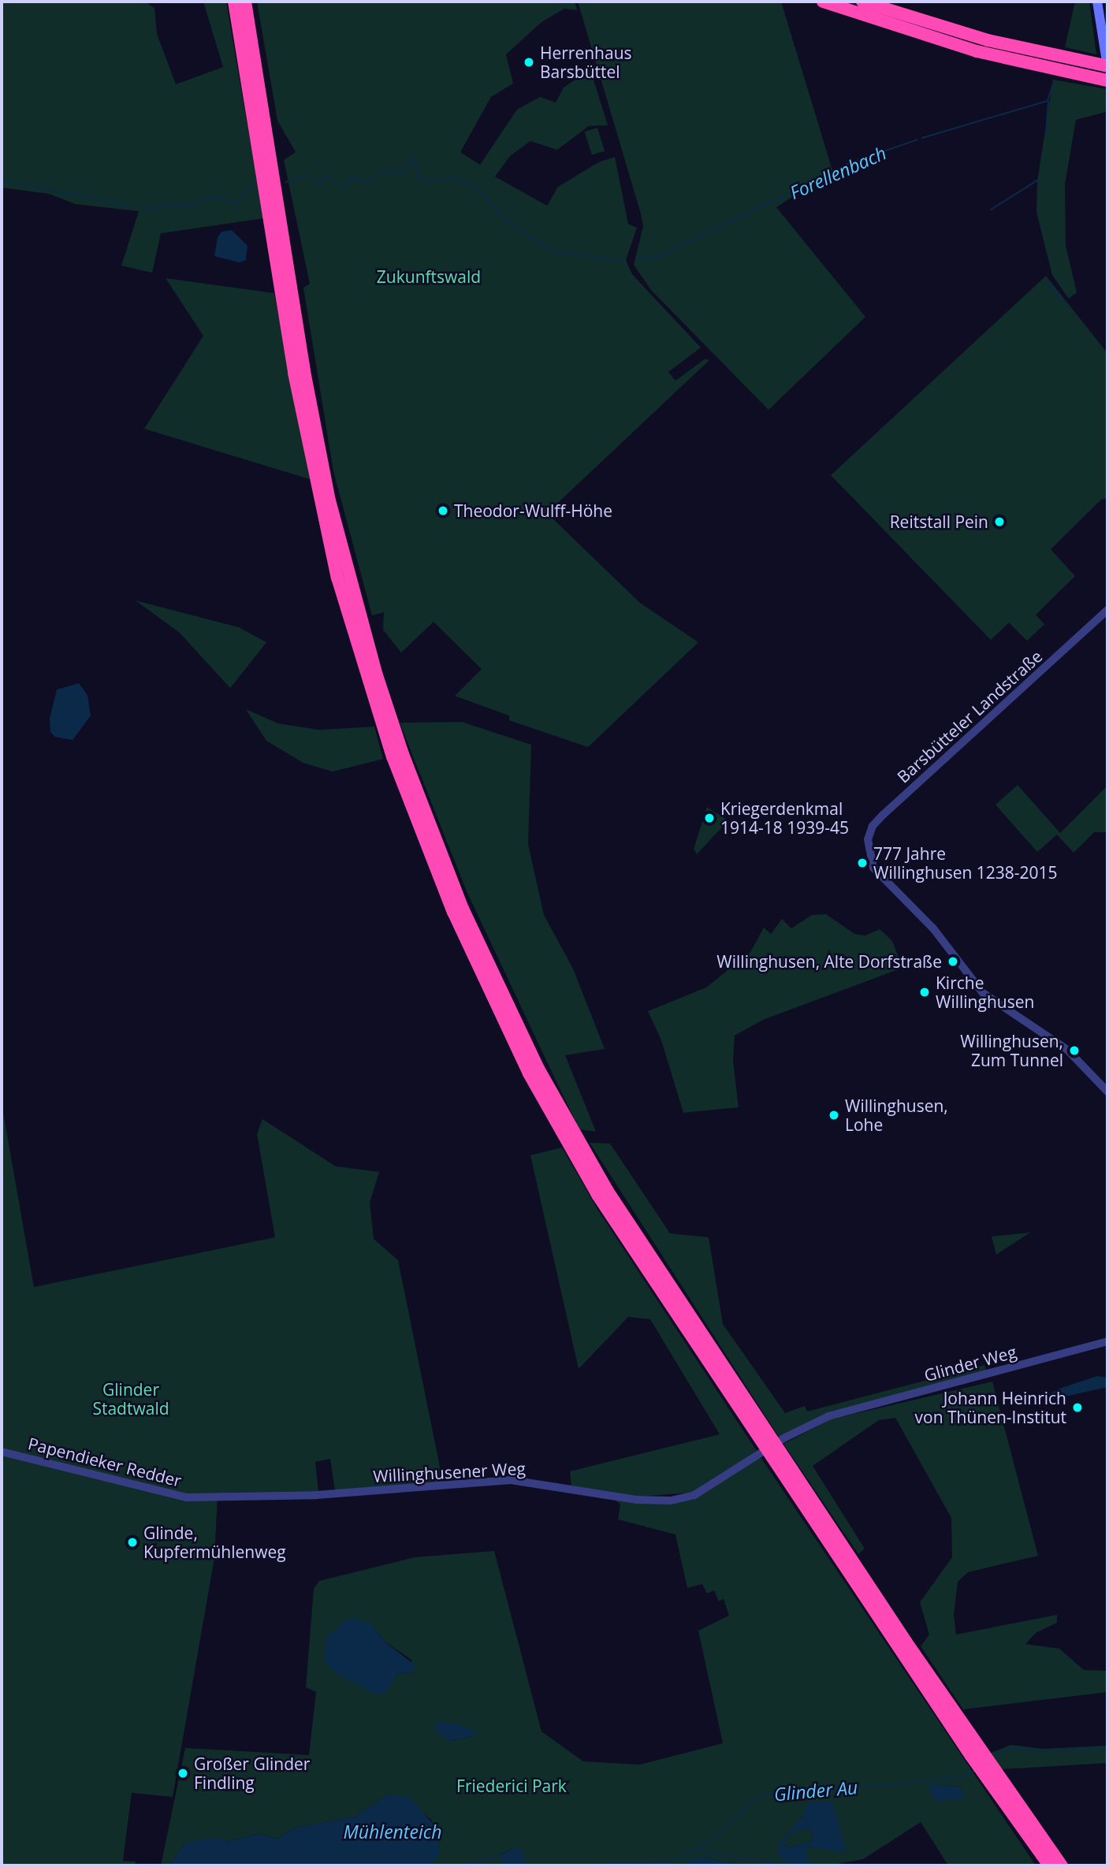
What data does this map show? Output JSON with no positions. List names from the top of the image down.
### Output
{
  "streets": {
    "street": [
      "Barsbütteler Landstraße",
      "Glinder Weg",
      "Papendieker Redder",
      "Willinghusener Weg"
    ]
  },
  "crossings": [
    ["Glinder Weg", "Willinghusener Weg"],
    ["Papendieker Redder", "Willinghusener Weg"]
  ],
  "water": ["Forellenbach", "Glinder Au", "Mühlenteich"],
  "parks": ["Zukunftswald", "Glinder Stadtwald", "Friederici Park"],
  "places": [
    "Herrenhaus Barsbüttel",
    "Theodor-Wulff-Höhe",
    "Reitstall Pein",
    "Kriegerdenkmal 1914-18 1939-45",
    "777 Jahre Willinghusen 1238-2015",
    "Willinghusen, Alte Dorfstraße",
    "Kirche Willinghusen",
    "Willinghusen, Zum Tunnel",
    "Willinghusen, Lohe",
    "Johann Heinrich von Thünen-Institut",
    "Glinde, Kupfermühlenweg",
    "Großer Glinder Findling"
  ]
}
